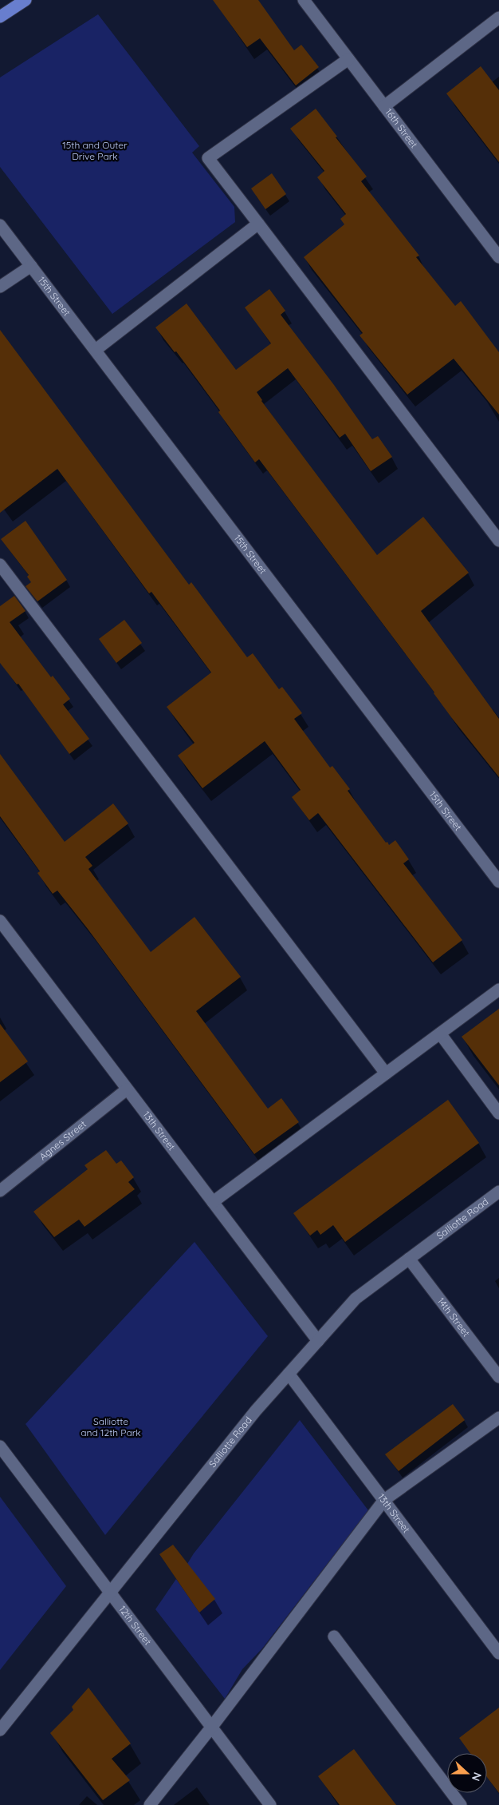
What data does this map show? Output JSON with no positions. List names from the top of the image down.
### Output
{
  "streets": {
    "street": [
      "16th Street",
      "15th Street",
      "13th Street",
      "Agnes Street",
      "Salliotte Road",
      "14th Street",
      "12th Street"
    ]
  },
  "crossings": [
    ["13th Street", "Agnes Street"],
    ["13th Street", "Salliotte Road"],
    ["Salliotte Road", "14th Street"],
    ["Salliotte Road", "12th Street"]
  ],
  "parks": ["15th and Outer Drive Park", "Salliotte and 12th Park"],
  "north": "right"
}
